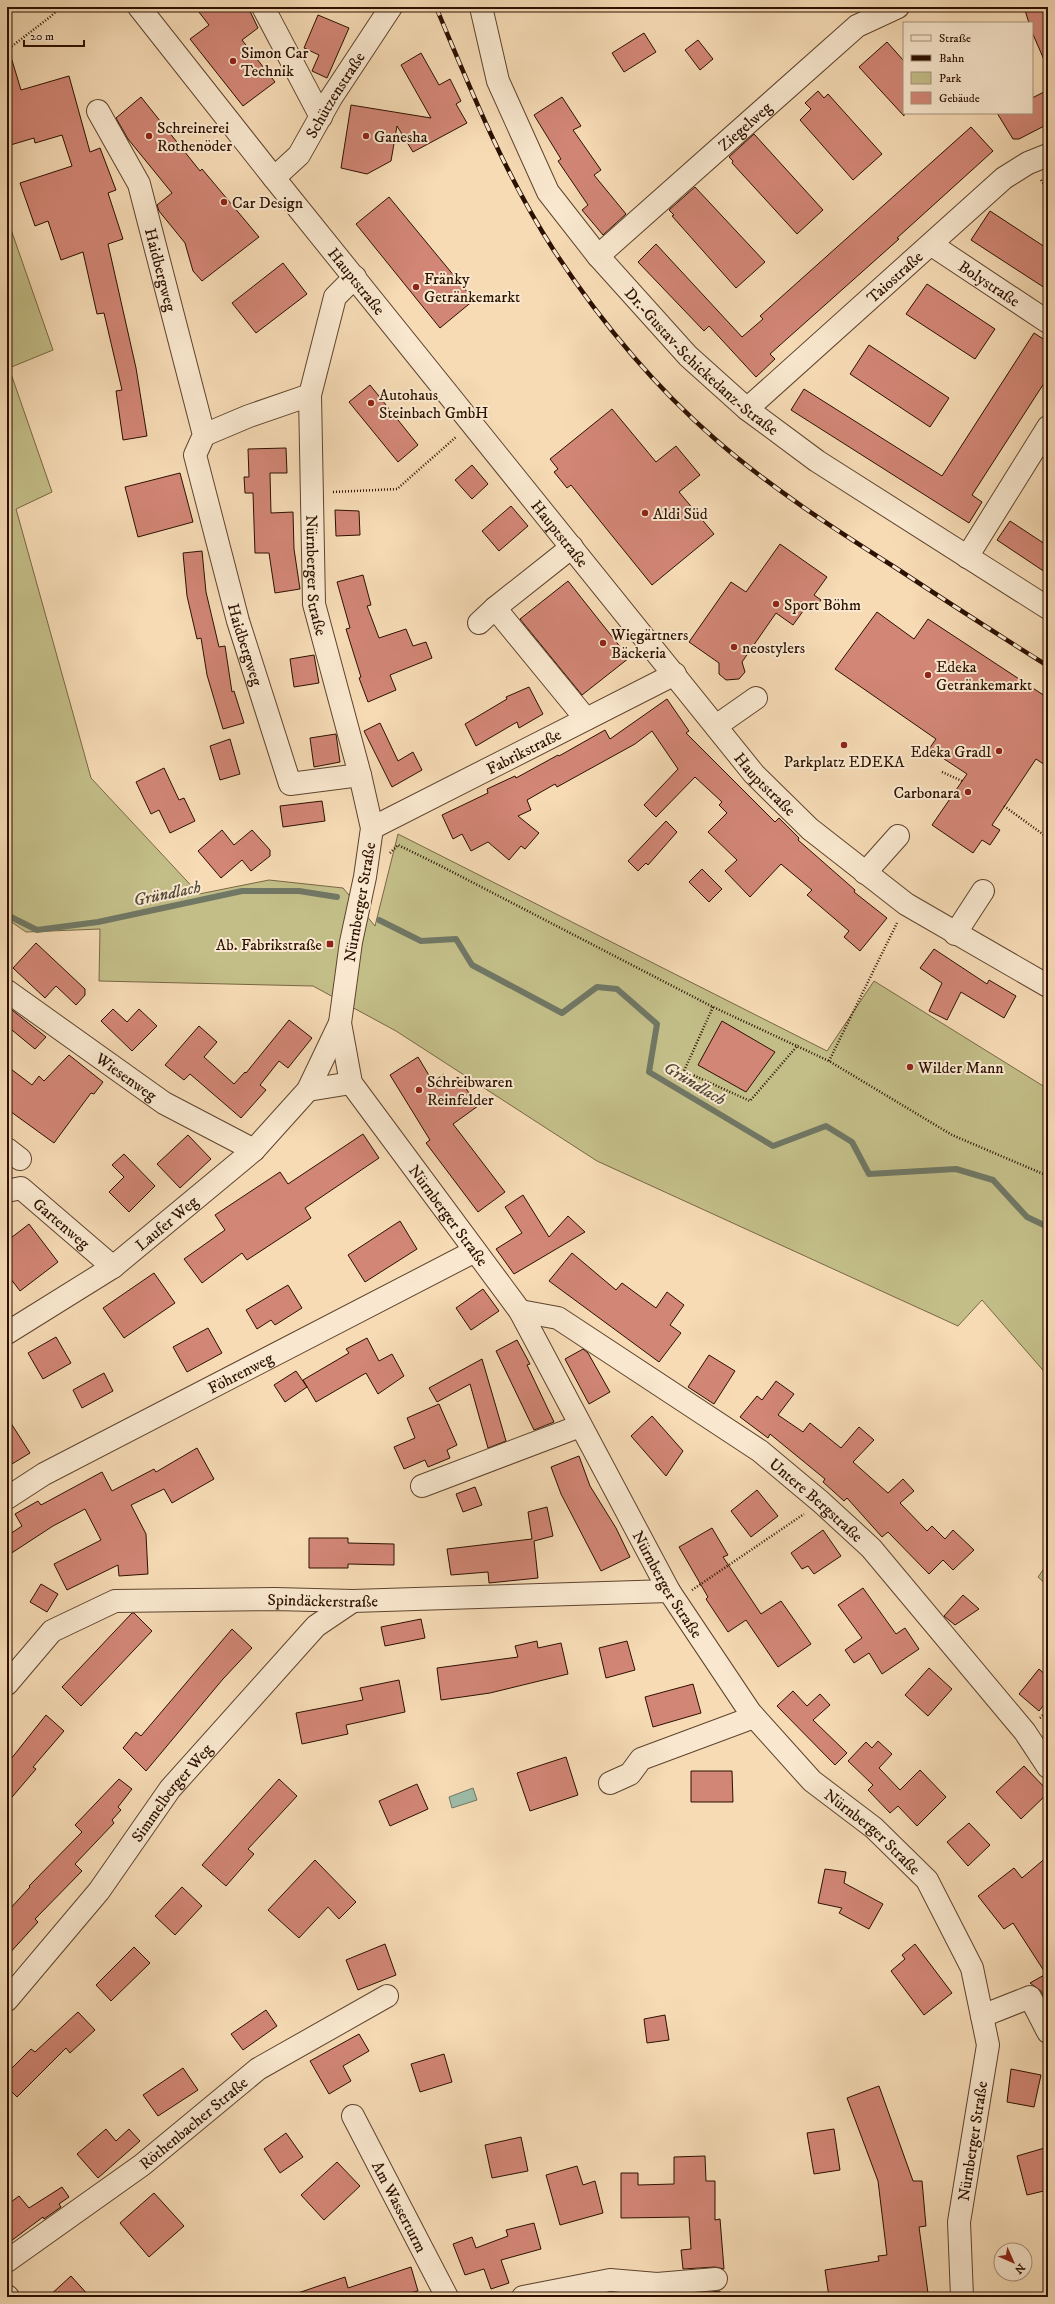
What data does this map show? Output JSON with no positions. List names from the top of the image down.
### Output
{
  "streets": {
    "street": [
      "Schützenstraße",
      "Ziegelweg",
      "Haidbergweg",
      "Taiostraße",
      "Hauptstraße",
      "Bolystraße",
      "Dr.-Gustav-Schickedanz-Straße",
      "Nürnberger Straße",
      "Fabrikstraße",
      "Wiesenweg",
      "Gartenweg",
      "Laufer Weg",
      "Föhrenweg",
      "Untere Bergstraße",
      "Spindäckerstraße",
      "Simmelberger Weg",
      "Röthenbacher Straße",
      "Am Wasserturm"
    ]
  },
  "crossings": [
    ["Schützenstraße", "Hauptstraße"],
    ["Ziegelweg", "Dr.-Gustav-Schickedanz-Straße"],
    ["Haidbergweg", "Nürnberger Straße"],
    ["Taiostraße", "Bolystraße"],
    ["Taiostraße", "Dr.-Gustav-Schickedanz-Straße"],
    ["Hauptstraße", "Nürnberger Straße"],
    ["Hauptstraße", "Fabrikstraße"],
    ["Nürnberger Straße", "Fabrikstraße"],
    ["Nürnberger Straße", "Laufer Weg"],
    ["Nürnberger Straße", "Föhrenweg"],
    ["Nürnberger Straße", "Untere Bergstraße"],
    ["Nürnberger Straße", "Spindäckerstraße"],
    ["Wiesenweg", "Laufer Weg"],
    ["Gartenweg", "Laufer Weg"],
    ["Untere Bergstraße", "Spindäckerstraße"],
    ["Spindäckerstraße", "Simmelberger Weg"]
  ],
  "water": ["Gründlach"],
  "places": {
    "other": [
      "Simon Car Technik",
      "Schreinerei Rothenöder",
      "Ganesha",
      "Car Design",
      "Fränky Getränkemarkt",
      "Autohaus Steinbach GmbH",
      "Aldi Süd",
      "Sport Böhm",
      "Wiegärtners Bäckeria",
      "neostylers",
      "Edeka Getränkemarkt",
      "Parkplatz EDEKA",
      "Edeka Gradl",
      "Carbonara",
      "Wilder Mann",
      "Schreibwaren Reinfelder"
    ],
    "transit": ["Ab. Fabrikstraße"]
  },
  "legend": [
    "Straße",
    "Bahn",
    "Park",
    "Gebäude"
  ],
  "scale_bar": "20 m",
  "north": "bottom right"
}
